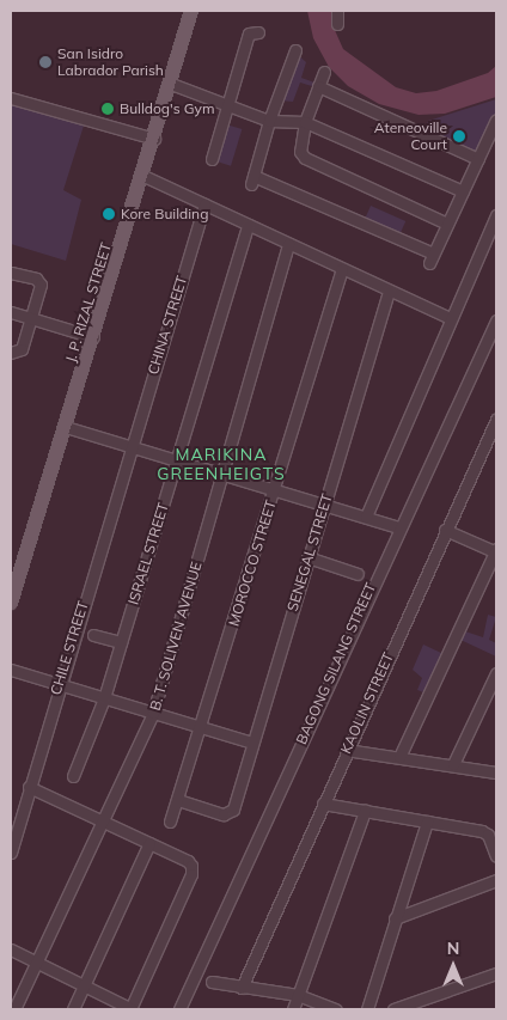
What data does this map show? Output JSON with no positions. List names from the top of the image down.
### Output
{
  "streets": {
    "main road": ["J. P. RIZAL STREET"],
    "street": [
      "CHINA STREET",
      "SENEGAL STREET",
      "ISRAEL STREET",
      "MOROCCO STREET",
      "B. T. SOLIVEN AVENUE",
      "CHILE STREET",
      "BAGONG SILANG STREET",
      "KAOLIN STREET"
    ]
  },
  "crossings": [
    ["CHINA STREET", "CHILE STREET"],
    ["SENEGAL STREET", "MOROCCO STREET"]
  ],
  "districts": ["MARIKINA GREENHEIGTS"],
  "places": [
    "San Isidro Labrador Parish",
    "Bulldog's Gym",
    "Ateneoville Court",
    "Kore Building"
  ],
  "north": "top"
}
